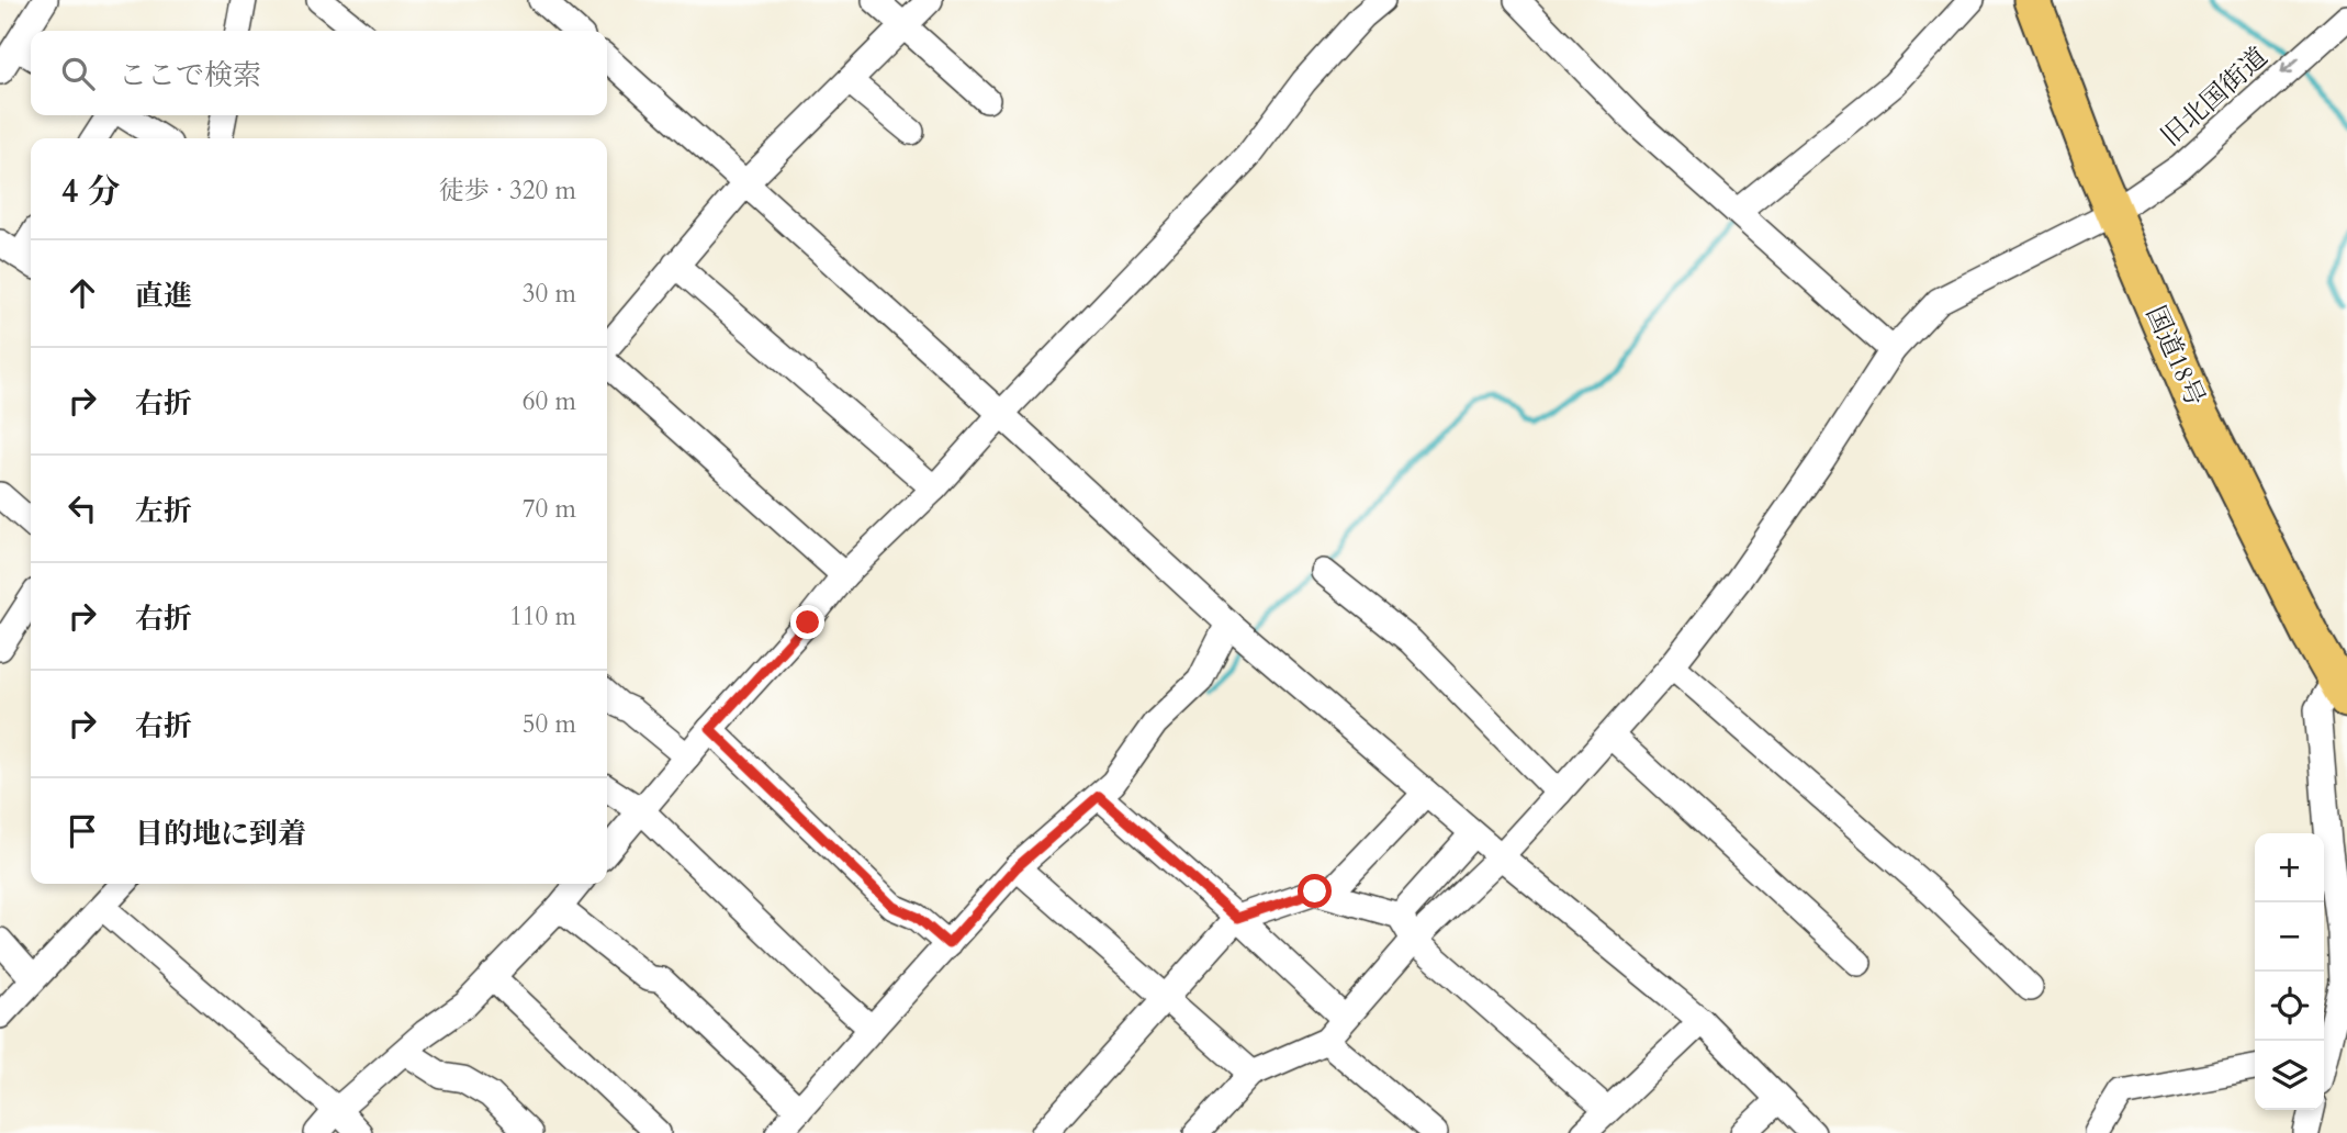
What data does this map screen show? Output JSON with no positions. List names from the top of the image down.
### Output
{
  "streets": {
    "highway": ["国道18号"],
    "street": ["旧北国街道"]
  },
  "crossings": [
    ["旧北国街道", "国道18号"]
  ],
  "page": {
    "search": "ここで検索",
    "heading": ["4 分", "徒歩 · 320 m"],
    "list": [
      ["直進", "30 m"],
      ["右折", "60 m"],
      ["左折", "70 m"],
      ["右折", "110 m"],
      ["右折", "50 m"],
      "目的地に到着"
    ],
    "map_buttons": ["+", "−"]
  }
}
